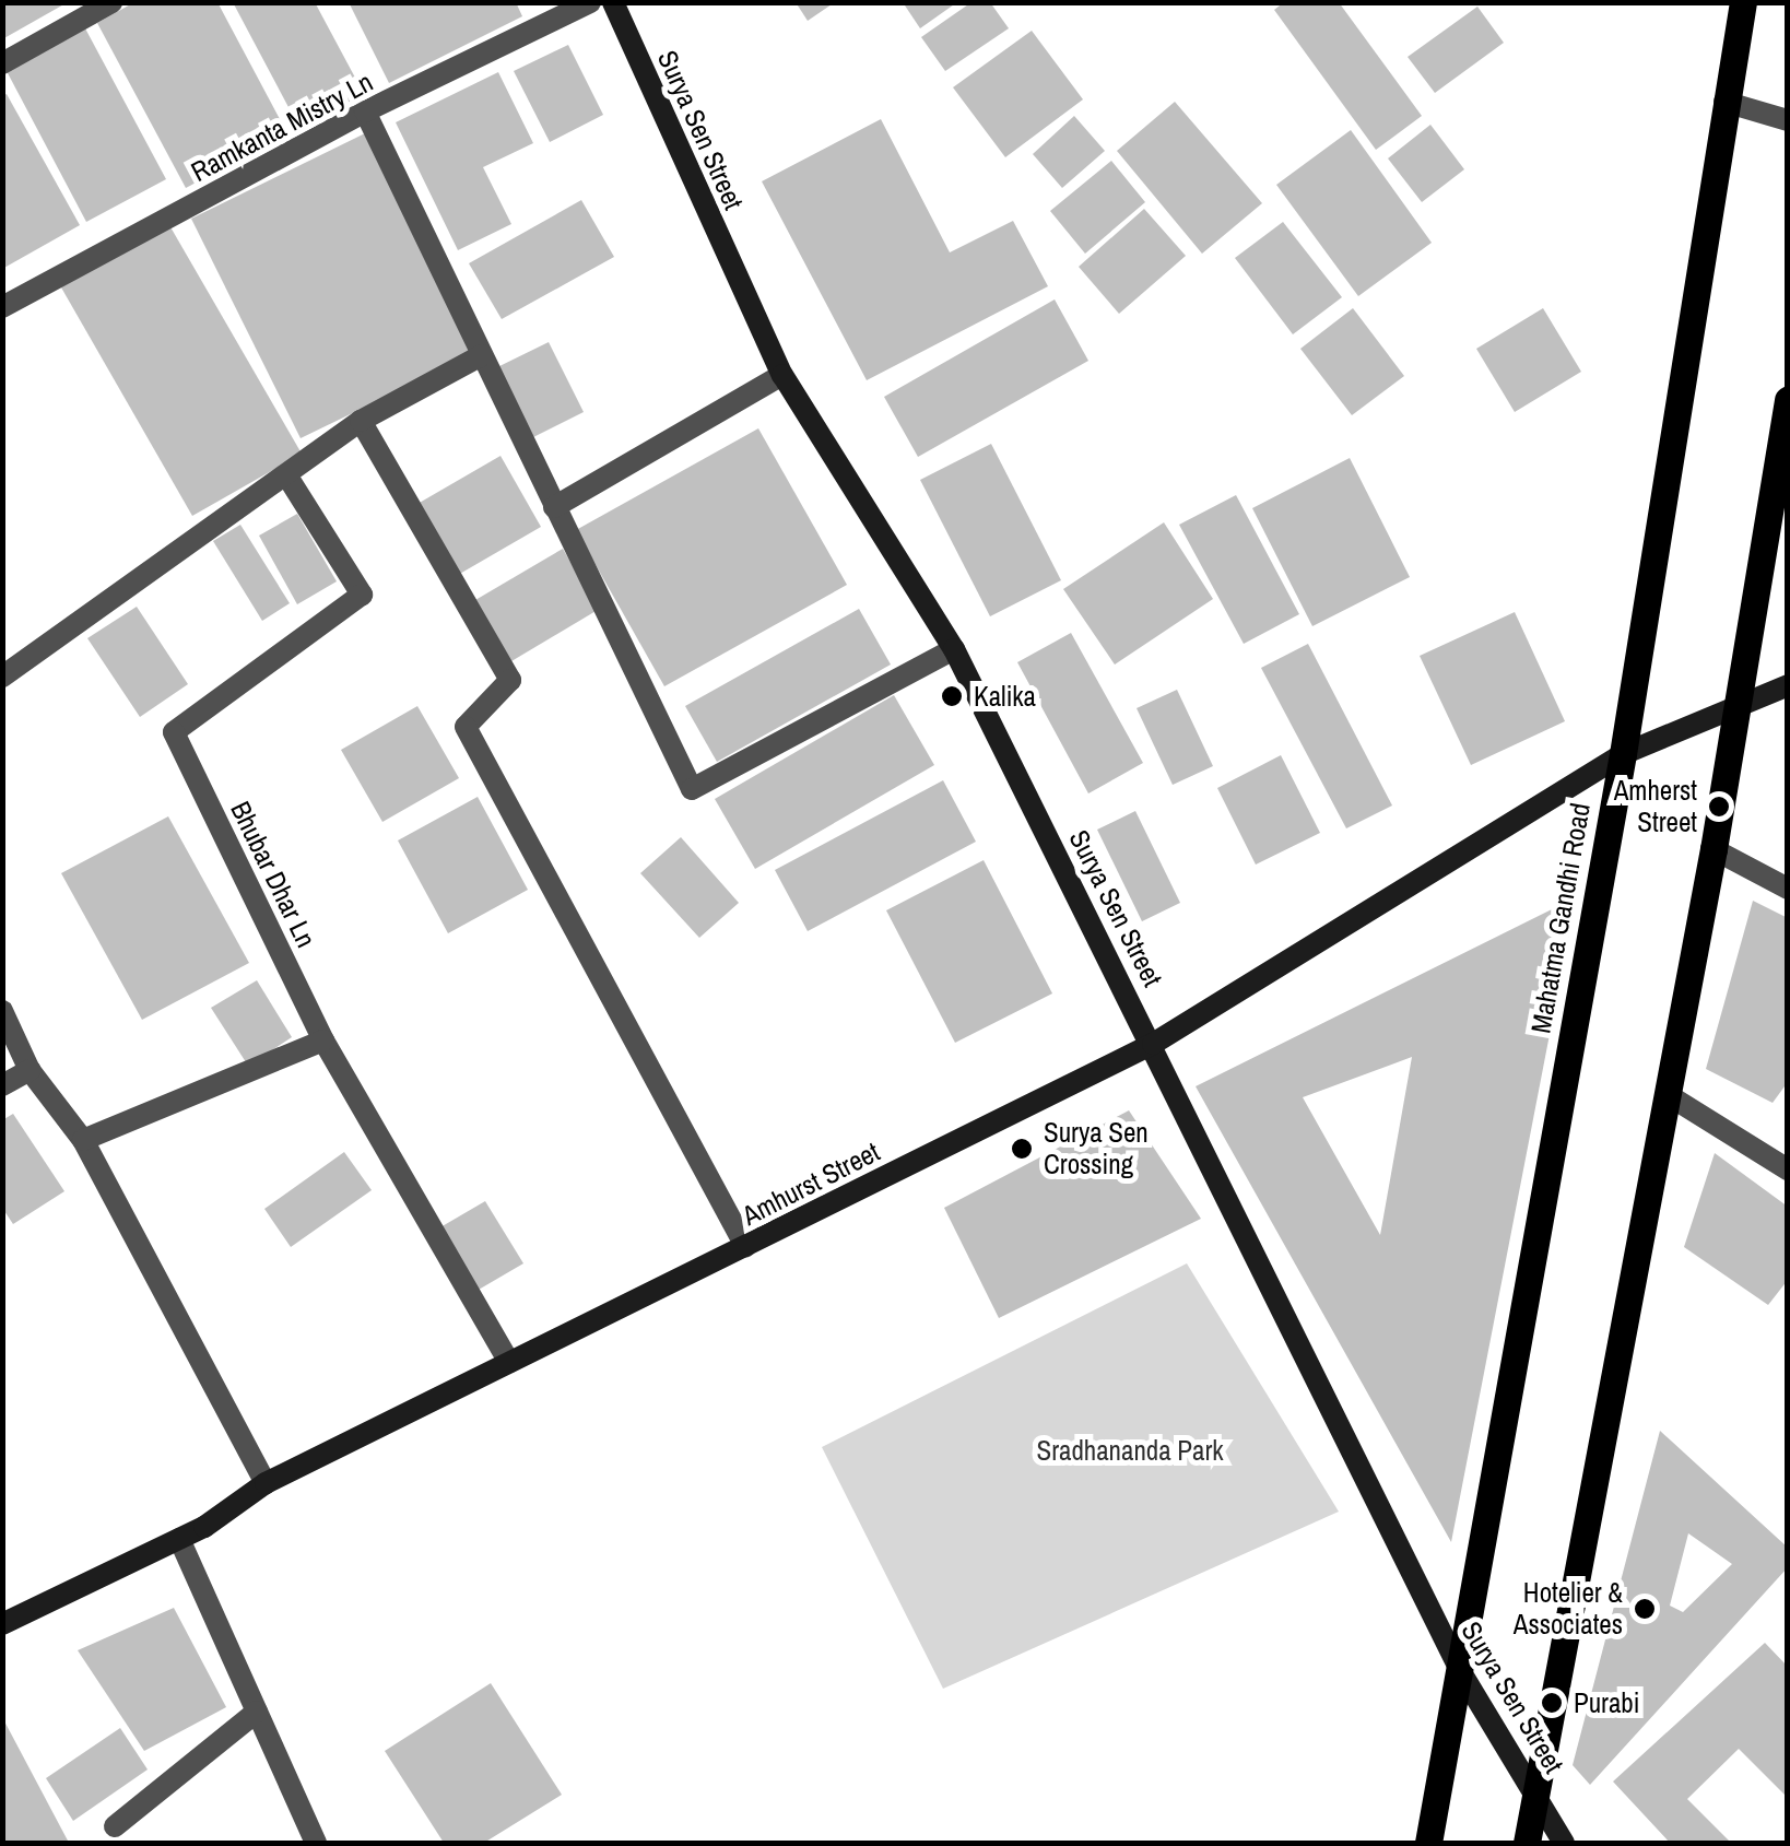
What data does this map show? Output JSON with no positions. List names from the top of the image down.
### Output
{
  "streets": {
    "main road": ["Surya Sen Street", "Mahatma Gandhi Road", "Amhurst Street"],
    "street": ["Ramkanta Mistry Ln", "Bhubar Dhar Ln"]
  },
  "crossings": [
    ["Surya Sen Street", "Mahatma Gandhi Road"],
    ["Surya Sen Street", "Amhurst Street"],
    ["Bhubar Dhar Ln", "Amhurst Street"],
    ["Mahatma Gandhi Road", "Amhurst Street"]
  ],
  "parks": ["Sradhananda Park"],
  "places": [
    "Kalika",
    "Amherst Street",
    "Surya Sen Crossing",
    "Hotelier & Associates",
    "Purabi"
  ]
}
